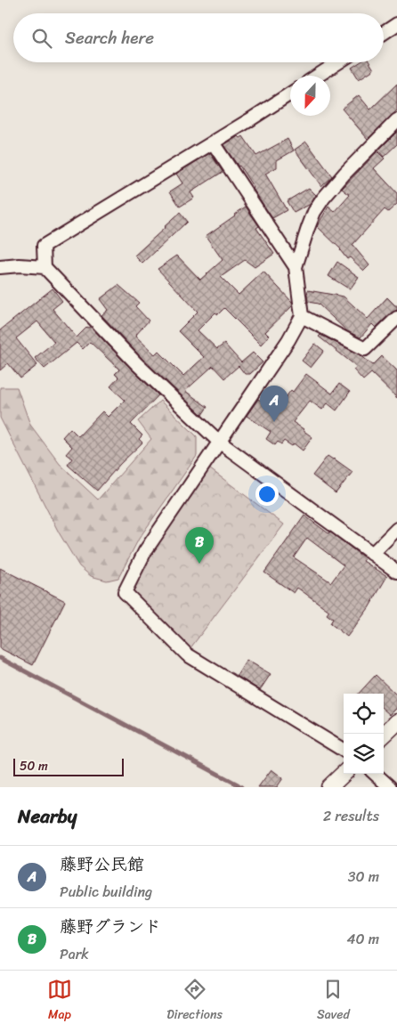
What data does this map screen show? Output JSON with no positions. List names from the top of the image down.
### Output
{
  "scale_bar": "50 m",
  "north": "bottom",
  "page": {
    "search": "Search here",
    "pins": ["A", "B"],
    "scale": "50 m",
    "heading": ["Nearby", "2 results"],
    "list": [
      {
        "mark": "A",
        "name": "藤野公民館",
        "note": "Public building",
        "value": "30 m"
      },
      {
        "mark": "B",
        "name": "藤野グランド",
        "note": "Park",
        "value": "40 m"
      }
    ],
    "nav": ["Map", "Directions", "Saved"]
  }
}
